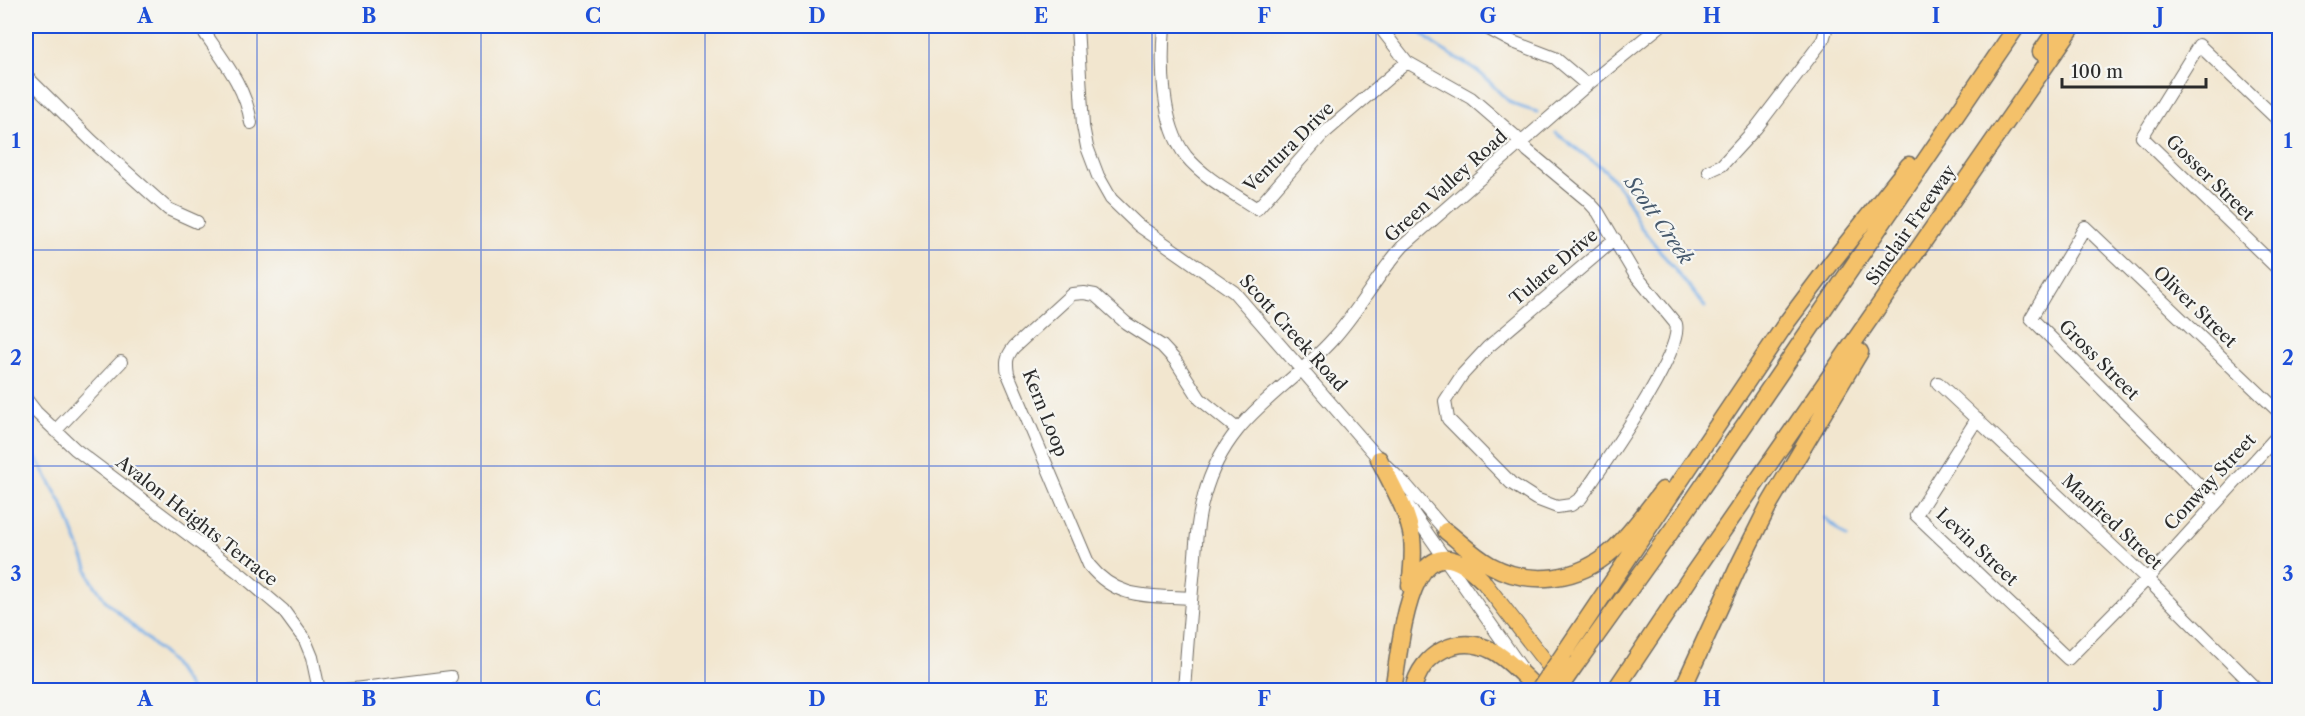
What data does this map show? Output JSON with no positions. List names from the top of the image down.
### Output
{
  "streets": {
    "highway": ["Sinclair Freeway"],
    "main road": ["Scott Creek Road"],
    "street": [
      "Ventura Drive",
      "Gosser Street",
      "Green Valley Road",
      "Tulare Drive",
      "Oliver Street",
      "Gross Street",
      "Kern Loop",
      "Conway Street",
      "Avalon Heights Terrace",
      "Manfred Street",
      "Levin Street"
    ]
  },
  "crossings": [
    ["Ventura Drive", "Tulare Drive"],
    ["Green Valley Road", "Tulare Drive"],
    ["Green Valley Road", "Scott Creek Road"],
    ["Green Valley Road", "Kern Loop"],
    ["Oliver Street", "Gross Street"],
    ["Gross Street", "Conway Street"],
    ["Conway Street", "Manfred Street"],
    ["Conway Street", "Levin Street"],
    ["Manfred Street", "Levin Street"]
  ],
  "water": ["Scott Creek"],
  "scale_bar": "100 m",
  "grid": {
    "columns": [
      "A",
      "B",
      "C",
      "D",
      "E",
      "F",
      "G",
      "H",
      "I",
      "J"
    ],
    "rows": ["1", "2", "3"]
  }
}
